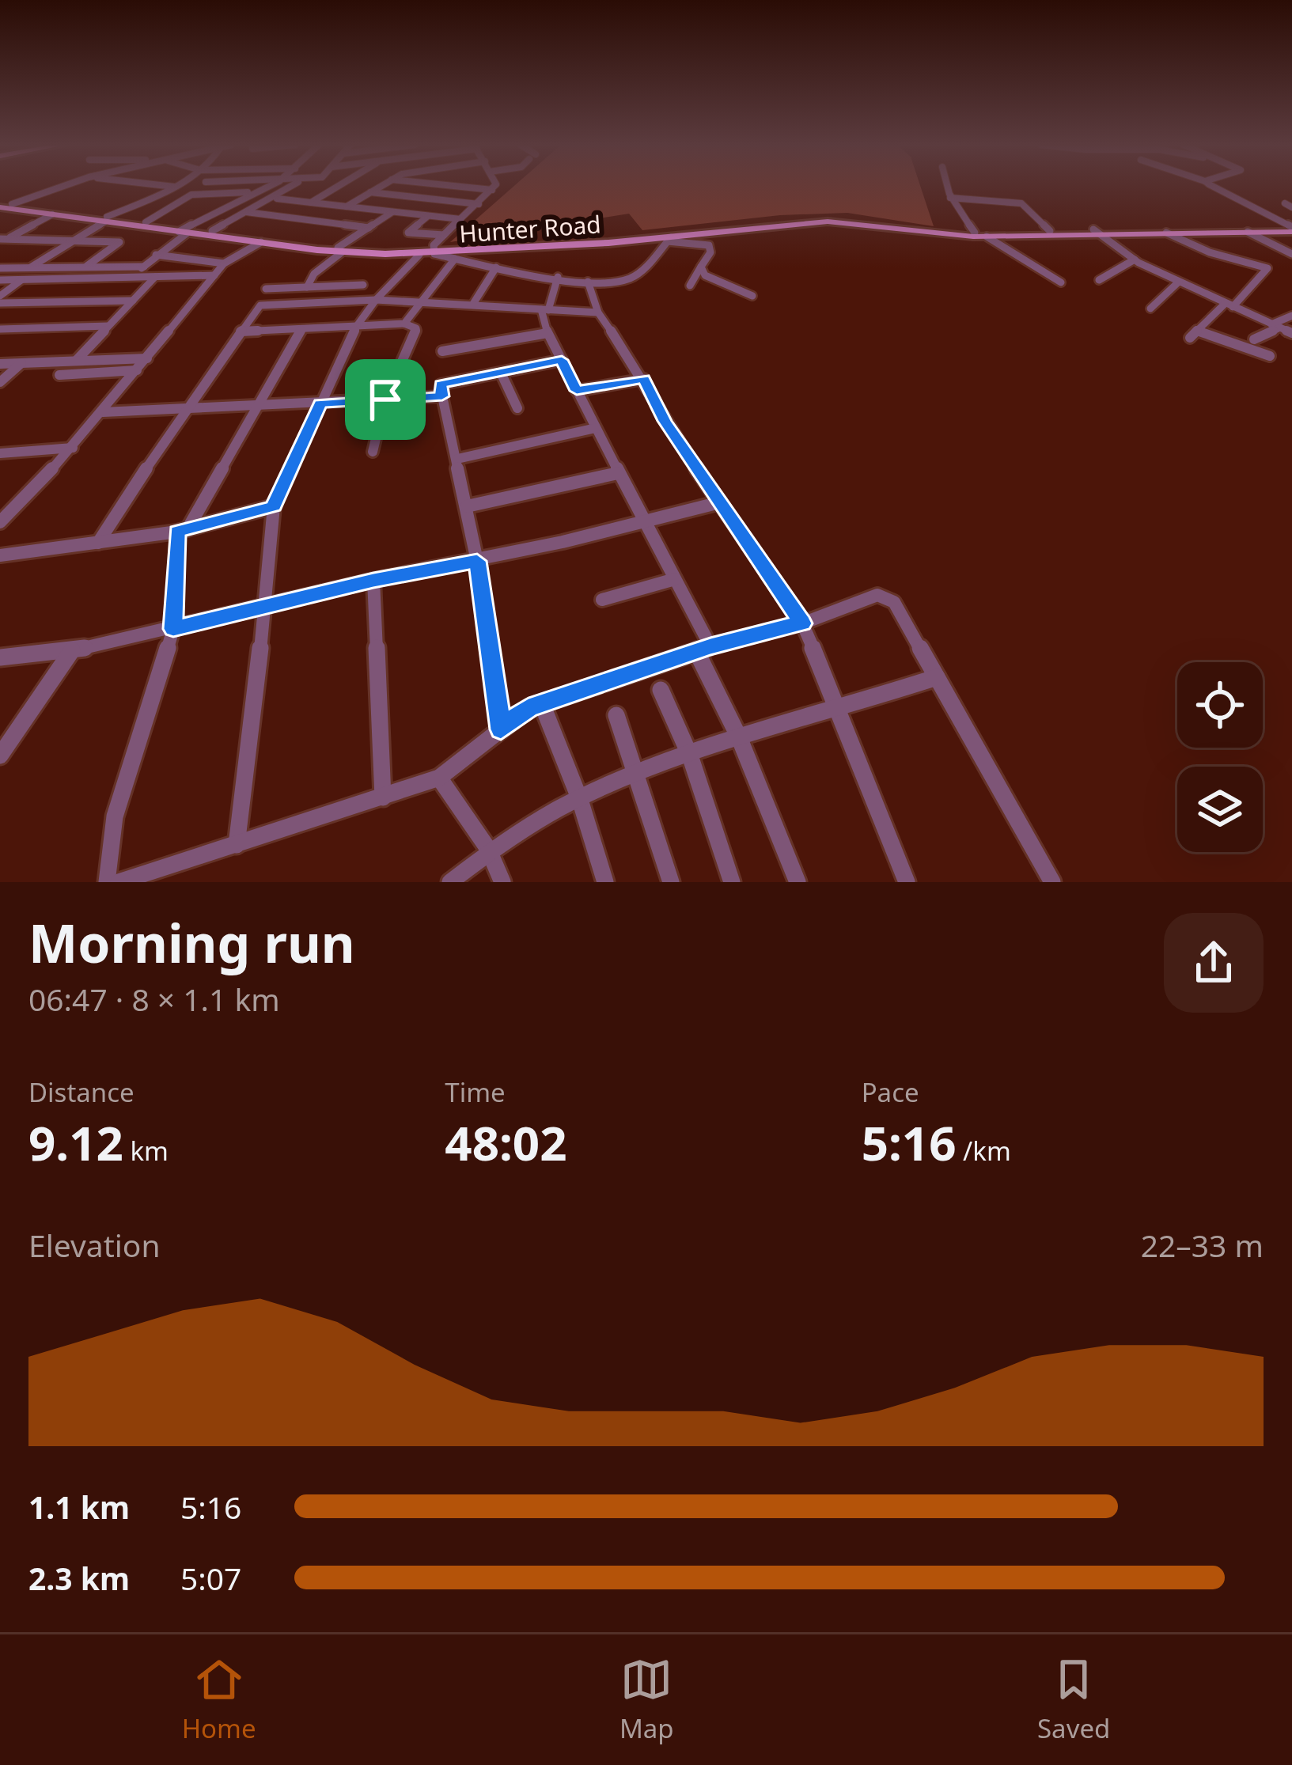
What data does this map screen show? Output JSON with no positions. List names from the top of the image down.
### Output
{
  "streets": {
    "main road": ["Hunter Road"]
  },
  "page": {
    "heading": ["Morning run", "06:47 · 8 × 1.1 km"],
    "stats": [
      ["Distance", "9.12 km"],
      ["Time", "48:02"],
      ["Pace", "5:16 /km"]
    ],
    "chart": ["Elevation", "22–33 m"],
    "list": [
      {
        "name": "1.1 km",
        "note": "5:16"
      },
      {
        "name": "2.3 km",
        "note": "5:07"
      }
    ],
    "tabs": ["Home", "Map", "Saved"]
  }
}
